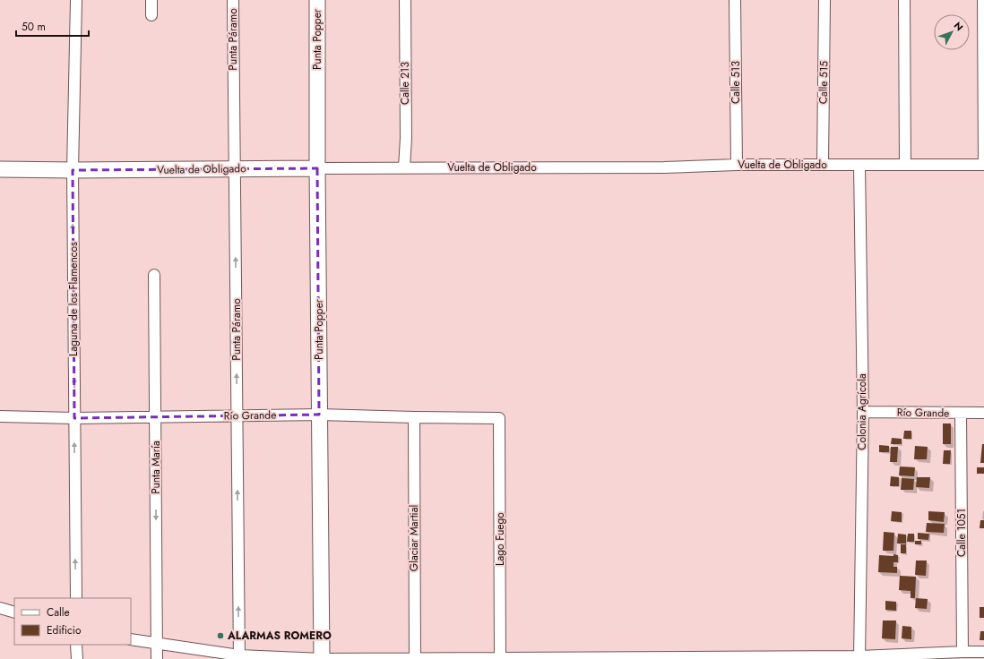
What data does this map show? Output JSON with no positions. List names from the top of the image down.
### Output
{
  "streets": {
    "street": [
      "Punta Páramo",
      "Punta Popper",
      "Calle 513",
      "Calle 515",
      "Calle 213",
      "Vuelta de Obligado",
      "Laguna de los Flamencos",
      "Colonia Agrícola",
      "Río Grande",
      "Punta María",
      "Calle 1051",
      "Glaciar Martial",
      "Lago Fuego"
    ]
  },
  "crossings": [
    ["Punta Páramo", "Vuelta de Obligado"],
    ["Punta Páramo", "Río Grande"],
    ["Punta Popper", "Vuelta de Obligado"],
    ["Punta Popper", "Río Grande"],
    ["Calle 513", "Vuelta de Obligado"],
    ["Calle 515", "Vuelta de Obligado"],
    ["Calle 213", "Vuelta de Obligado"],
    ["Vuelta de Obligado", "Laguna de los Flamencos"],
    ["Vuelta de Obligado", "Colonia Agrícola"],
    ["Laguna de los Flamencos", "Río Grande"],
    ["Colonia Agrícola", "Río Grande"],
    ["Río Grande", "Punta María"],
    ["Río Grande", "Calle 1051"],
    ["Río Grande", "Glaciar Martial"],
    ["Río Grande", "Lago Fuego"]
  ],
  "one_way": ["Punta Páramo", "Laguna de los Flamencos", "Punta María"],
  "places": ["ALARMAS ROMERO"],
  "legend": ["Calle", "Edificio"],
  "scale_bar": "50 m",
  "north": "top right"
}
